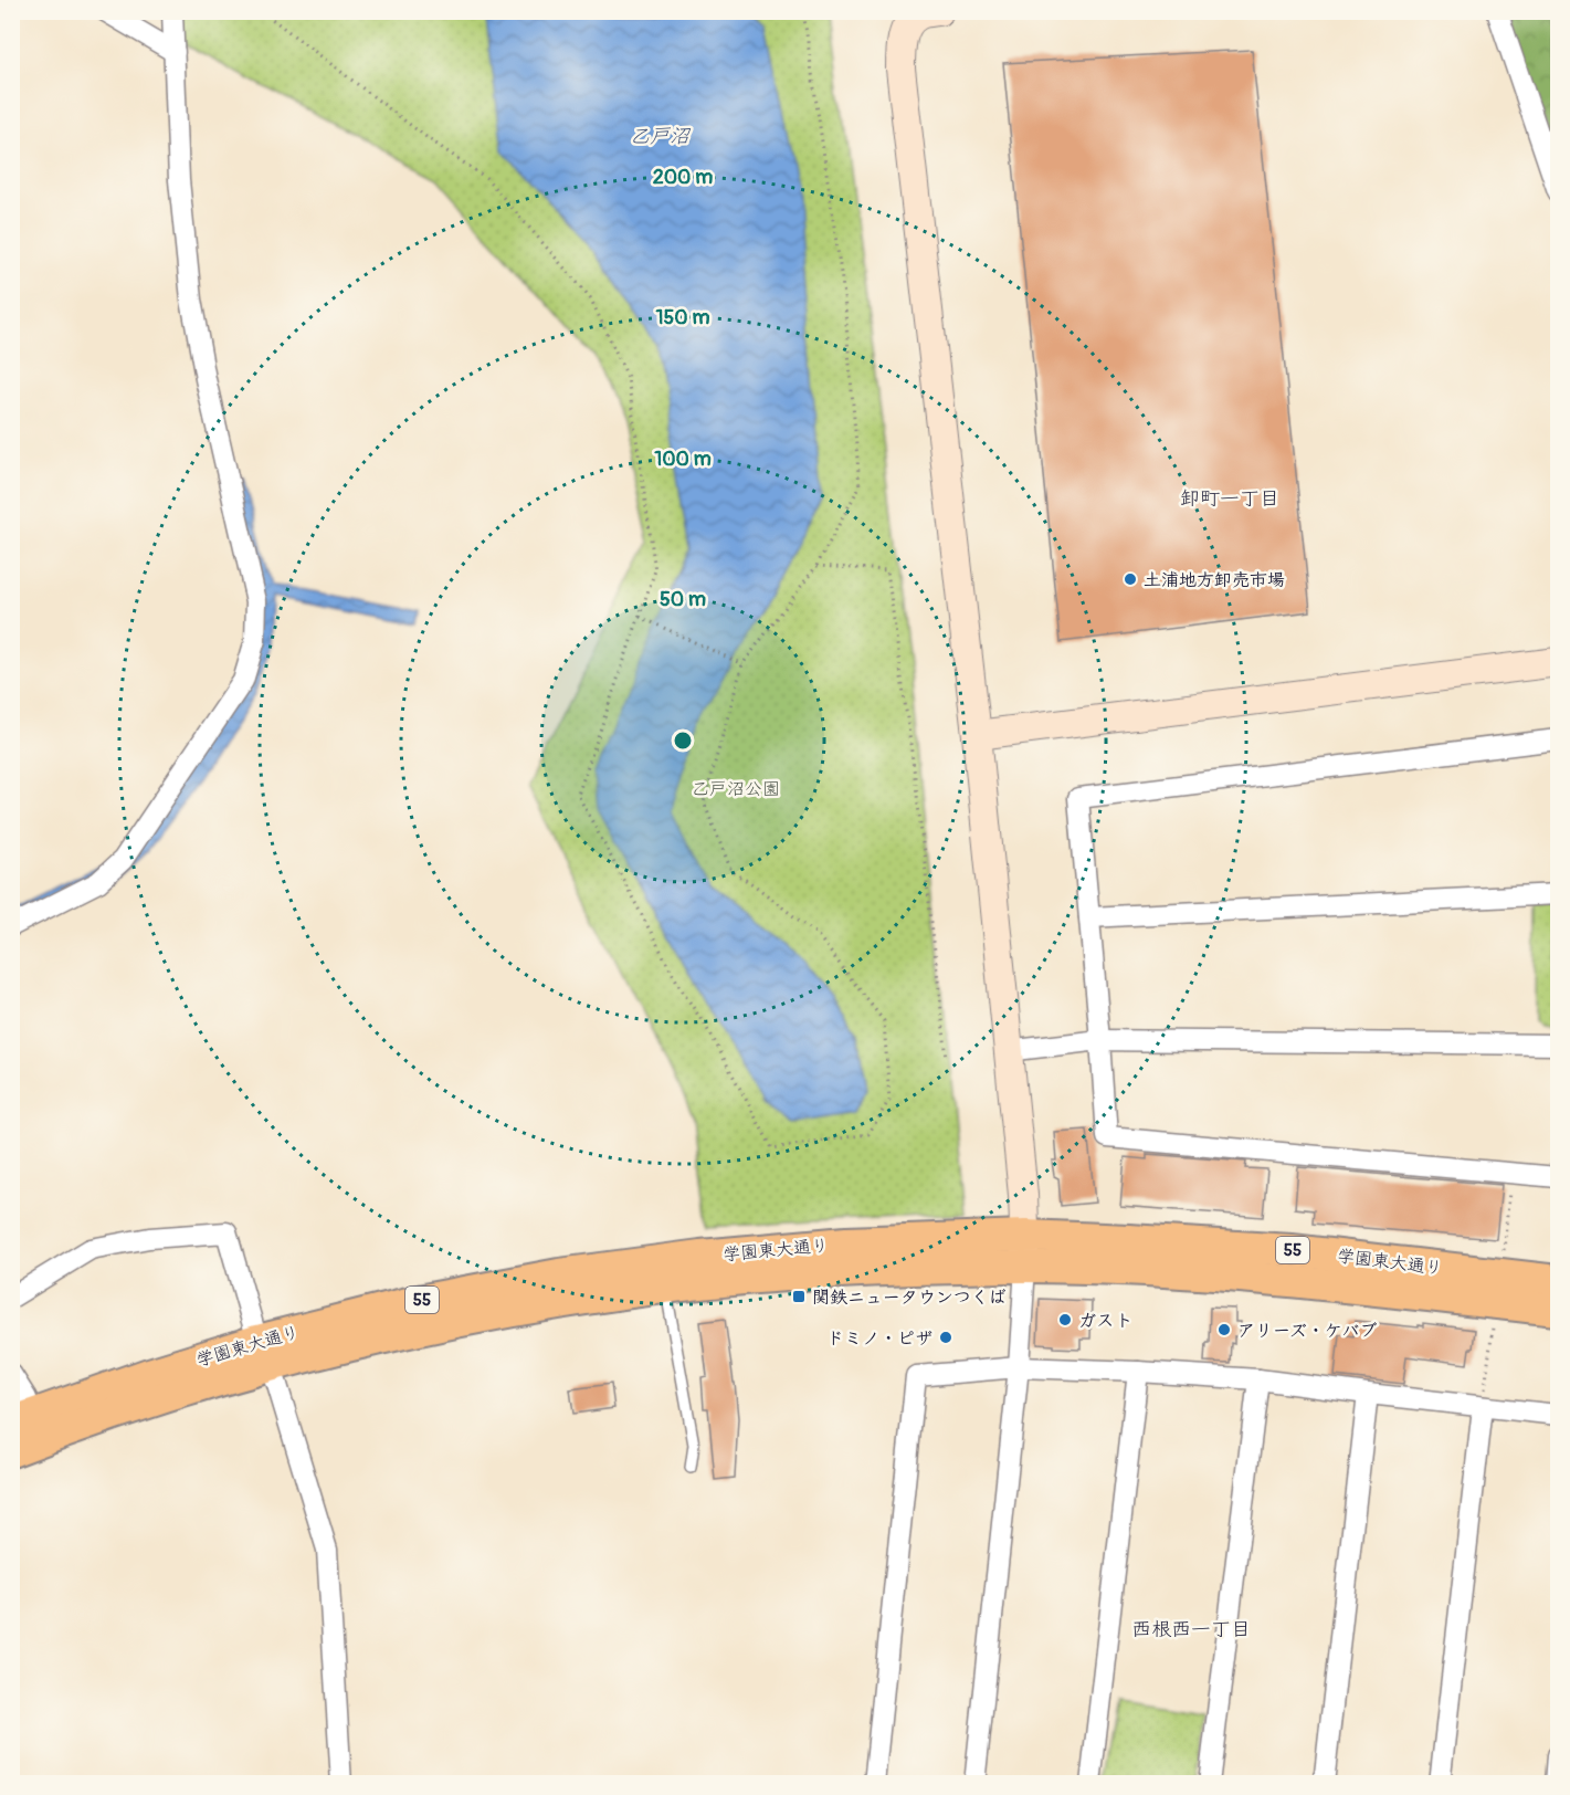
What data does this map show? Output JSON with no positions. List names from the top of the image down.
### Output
{
  "streets": {
    "main road": ["学園東大通り", "55"]
  },
  "districts": ["卸町一丁目", "西根西一丁目"],
  "water": ["乙戸沼"],
  "parks": ["乙戸沼公園"],
  "places": {
    "other": [
      "土浦地方卸売市場",
      "ガスト",
      "アリーズ・ケバブ",
      "ドミノ・ピザ"
    ],
    "transit": ["関鉄ニュータウンつくば"]
  },
  "rings": [
    "200 m",
    "150 m",
    "100 m",
    "50 m"
  ]
}
